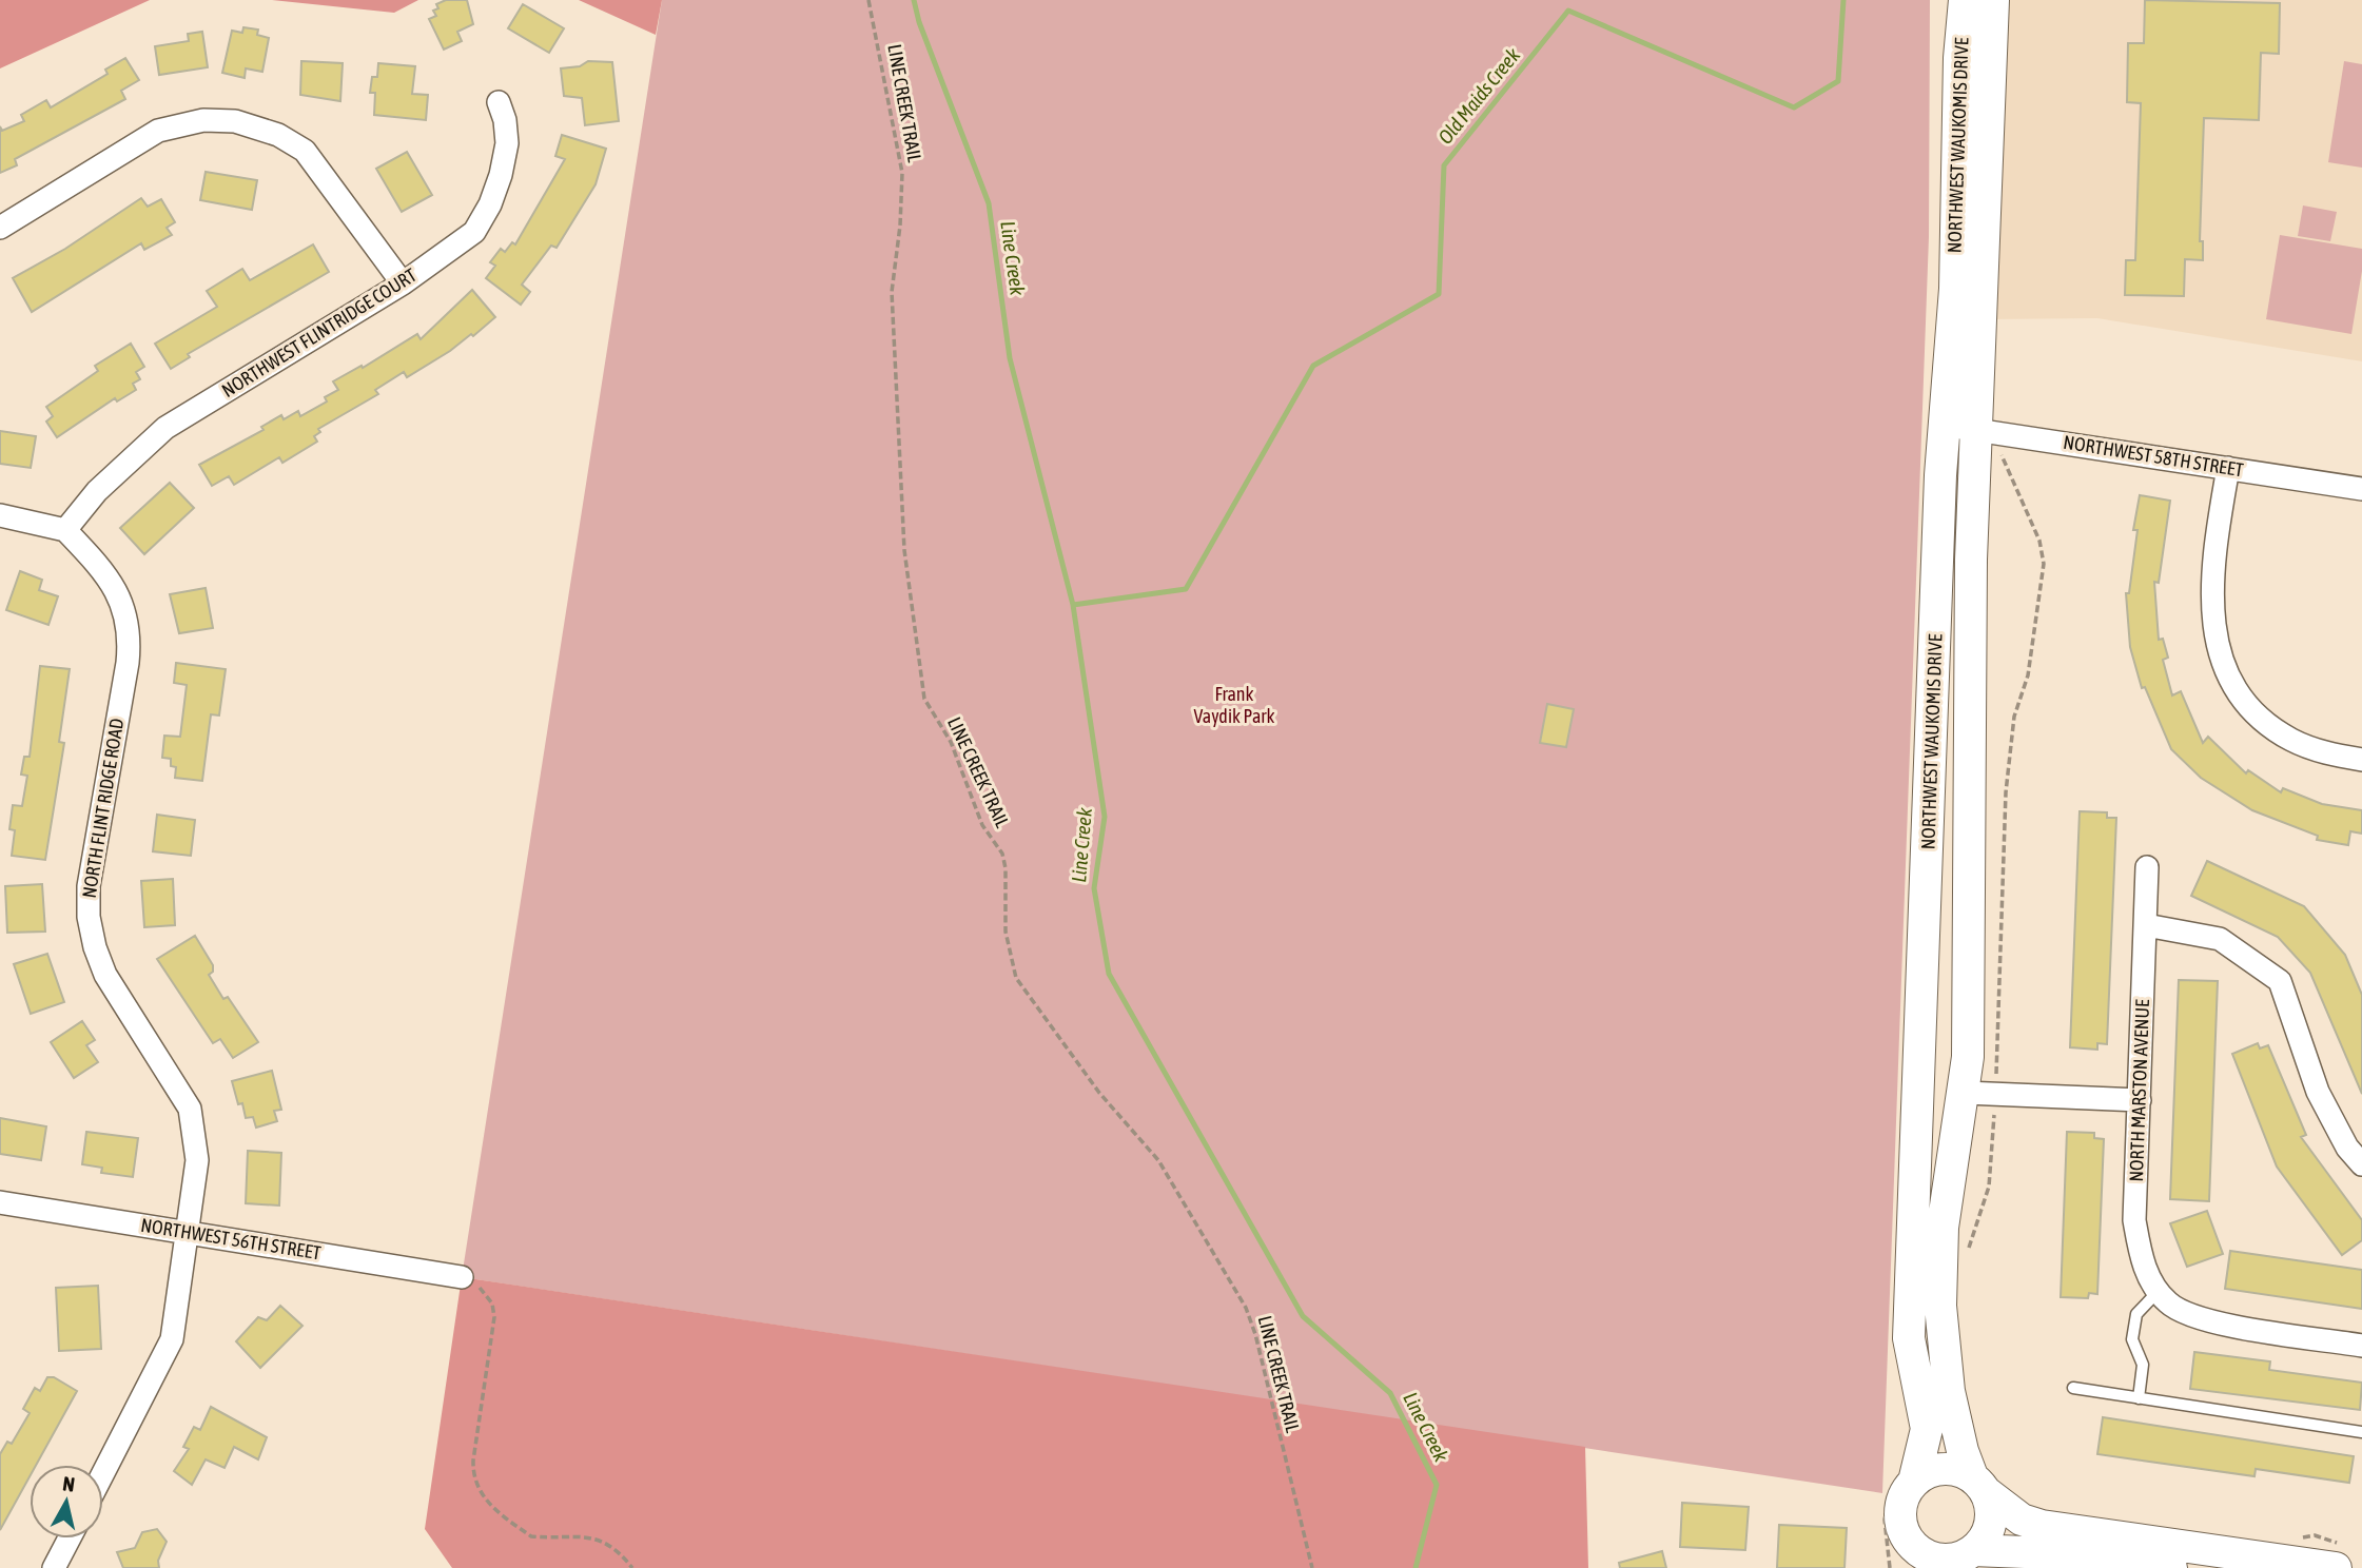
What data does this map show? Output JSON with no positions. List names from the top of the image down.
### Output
{
  "streets": {
    "main road": ["NORTHWEST WAUKOMIS DRIVE"],
    "street": [
      "NORTHWEST FLINTRIDGE COURT",
      "NORTHWEST 58TH STREET",
      "NORTH FLINT RIDGE ROAD",
      "NORTH MARSTON AVENUE",
      "NORTHWEST 56TH STREET"
    ],
    "path": ["LINE CREEK TRAIL"]
  },
  "crossings": [
    ["NORTHWEST WAUKOMIS DRIVE", "NORTHWEST 58TH STREET"],
    ["NORTHWEST FLINTRIDGE COURT", "NORTH FLINT RIDGE ROAD"],
    ["NORTH FLINT RIDGE ROAD", "NORTHWEST 56TH STREET"]
  ],
  "water": ["Old Maids Creek", "Line Creek"],
  "parks": ["Frank Vaydik Park"],
  "north": "top"
}
